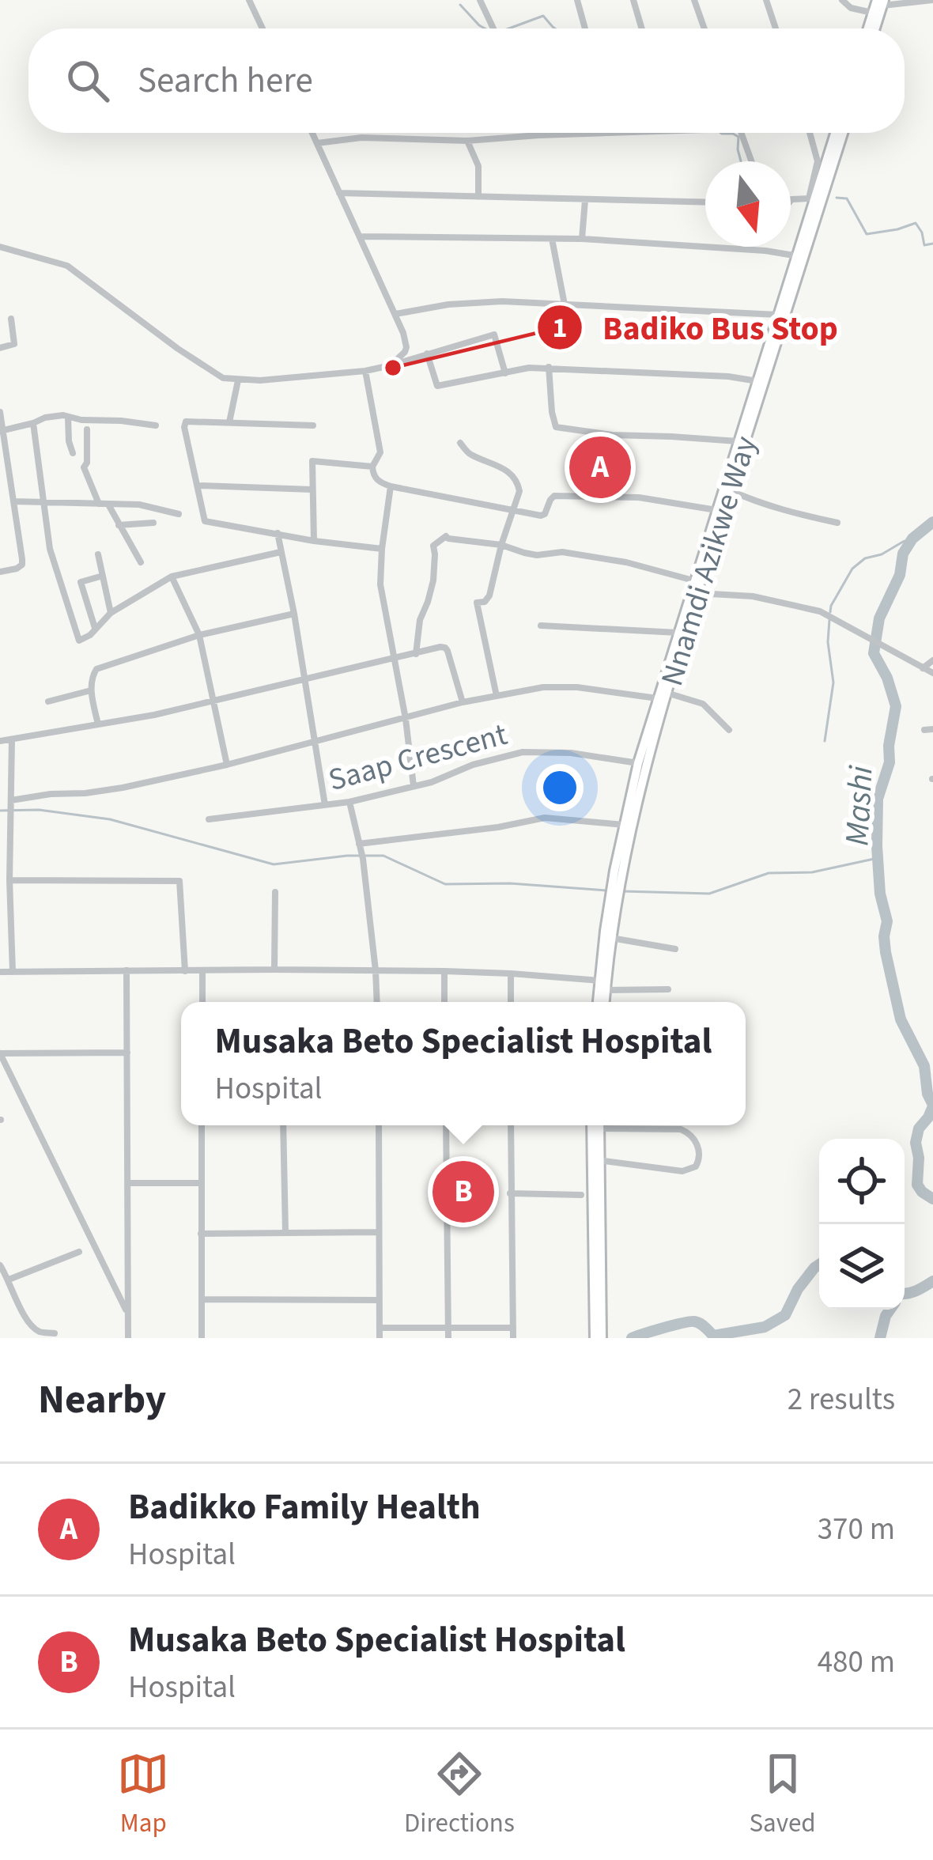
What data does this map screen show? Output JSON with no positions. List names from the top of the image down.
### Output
{
  "streets": {
    "highway": ["Nnamdi Azikwe Way"],
    "street": ["Saap Crescent"]
  },
  "crossings": [
    ["Nnamdi Azikwe Way", "Saap Crescent"]
  ],
  "water": ["Mashi"],
  "places": ["Badiko Bus Stop"],
  "north": "bottom",
  "page": {
    "search": "Search here",
    "pins": ["A", "B"],
    "popup": ["Musaka Beto Specialist Hospital", "Hospital"],
    "heading": ["Nearby", "2 results"],
    "list": [
      {
        "mark": "A",
        "name": "Badikko Family Health",
        "note": "Hospital",
        "value": "370 m"
      },
      {
        "mark": "B",
        "name": "Musaka Beto Specialist Hospital",
        "note": "Hospital",
        "value": "480 m"
      }
    ],
    "nav": ["Map", "Directions", "Saved"]
  }
}
